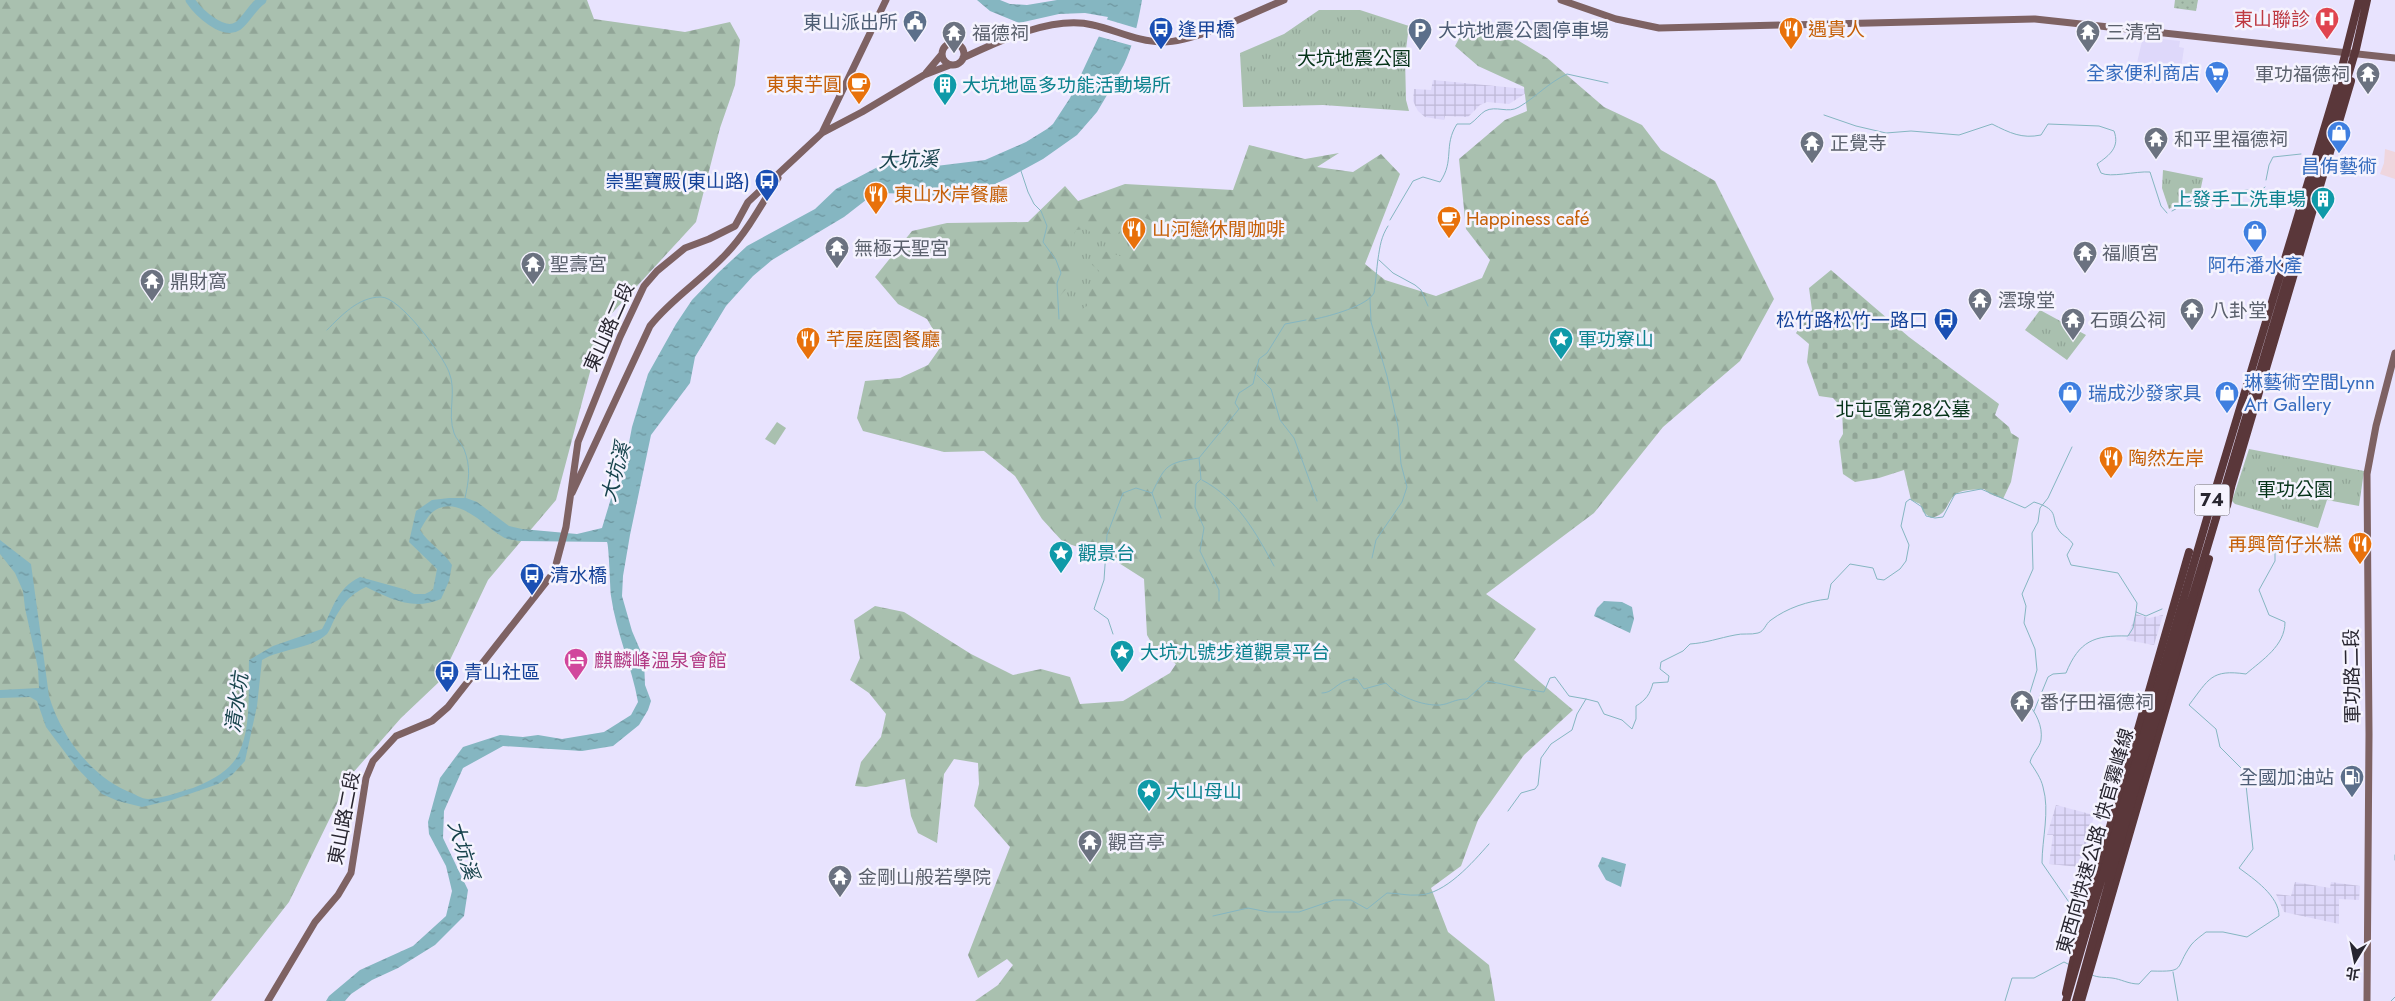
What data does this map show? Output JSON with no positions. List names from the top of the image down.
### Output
{
  "streets": {
    "highway": ["74", "東西向快速公路 快官霧峰線"],
    "main road": ["東山路二段", "軍功路二段"]
  },
  "crossings": [
    ["74", "東西向快速公路 快官霧峰線"]
  ],
  "water": ["大坑溪", "清水坑"],
  "parks": ["大坑地震公園", "北屯區第28公墓", "軍功公園"],
  "places": {
    "hospital": ["東山聯診"],
    "public building": ["東山派出所"],
    "bus stop": [
      "逢甲橋",
      "崇聖寶殿(東山路)",
      "松竹路松竹一路口",
      "清水橋",
      "青山社區"
    ],
    "restaurant": [
      "遇貴人",
      "東山水岸餐廳",
      "山河戀休閒咖啡",
      "芊屋庭園餐廳",
      "陶然左岸",
      "再興筒仔米糕"
    ],
    "parking": ["大坑地震公園停車場"],
    "temple": [
      "三清宮",
      "福德祠",
      "軍功福德祠",
      "和平里福德祠",
      "正覺寺",
      "無極天聖宮",
      "福順宮",
      "聖壽宮",
      "鼎財窩",
      "澐瑔堂",
      "八卦堂",
      "石頭公祠",
      "番仔田福德祠",
      "觀音亭",
      "金剛山般若學院"
    ],
    "supermarket": ["全家便利商店"],
    "cafe": ["東東芋圓", "Happiness café"],
    "building": ["大坑地區多功能活動場所", "上發手工洗車場"],
    "shop": [
      "昌侑藝術",
      "阿布潘水產",
      "瑞成沙發家具",
      "琳藝術空間Lynn Art Gallery"
    ],
    "place": [
      "軍功寮山",
      "觀景台",
      "大坑九號步道觀景平台",
      "大山母山"
    ],
    "hotel": ["麒麟峰溫泉會館"],
    "fuel station": ["全國加油站"]
  },
  "north": "bottom"
}
